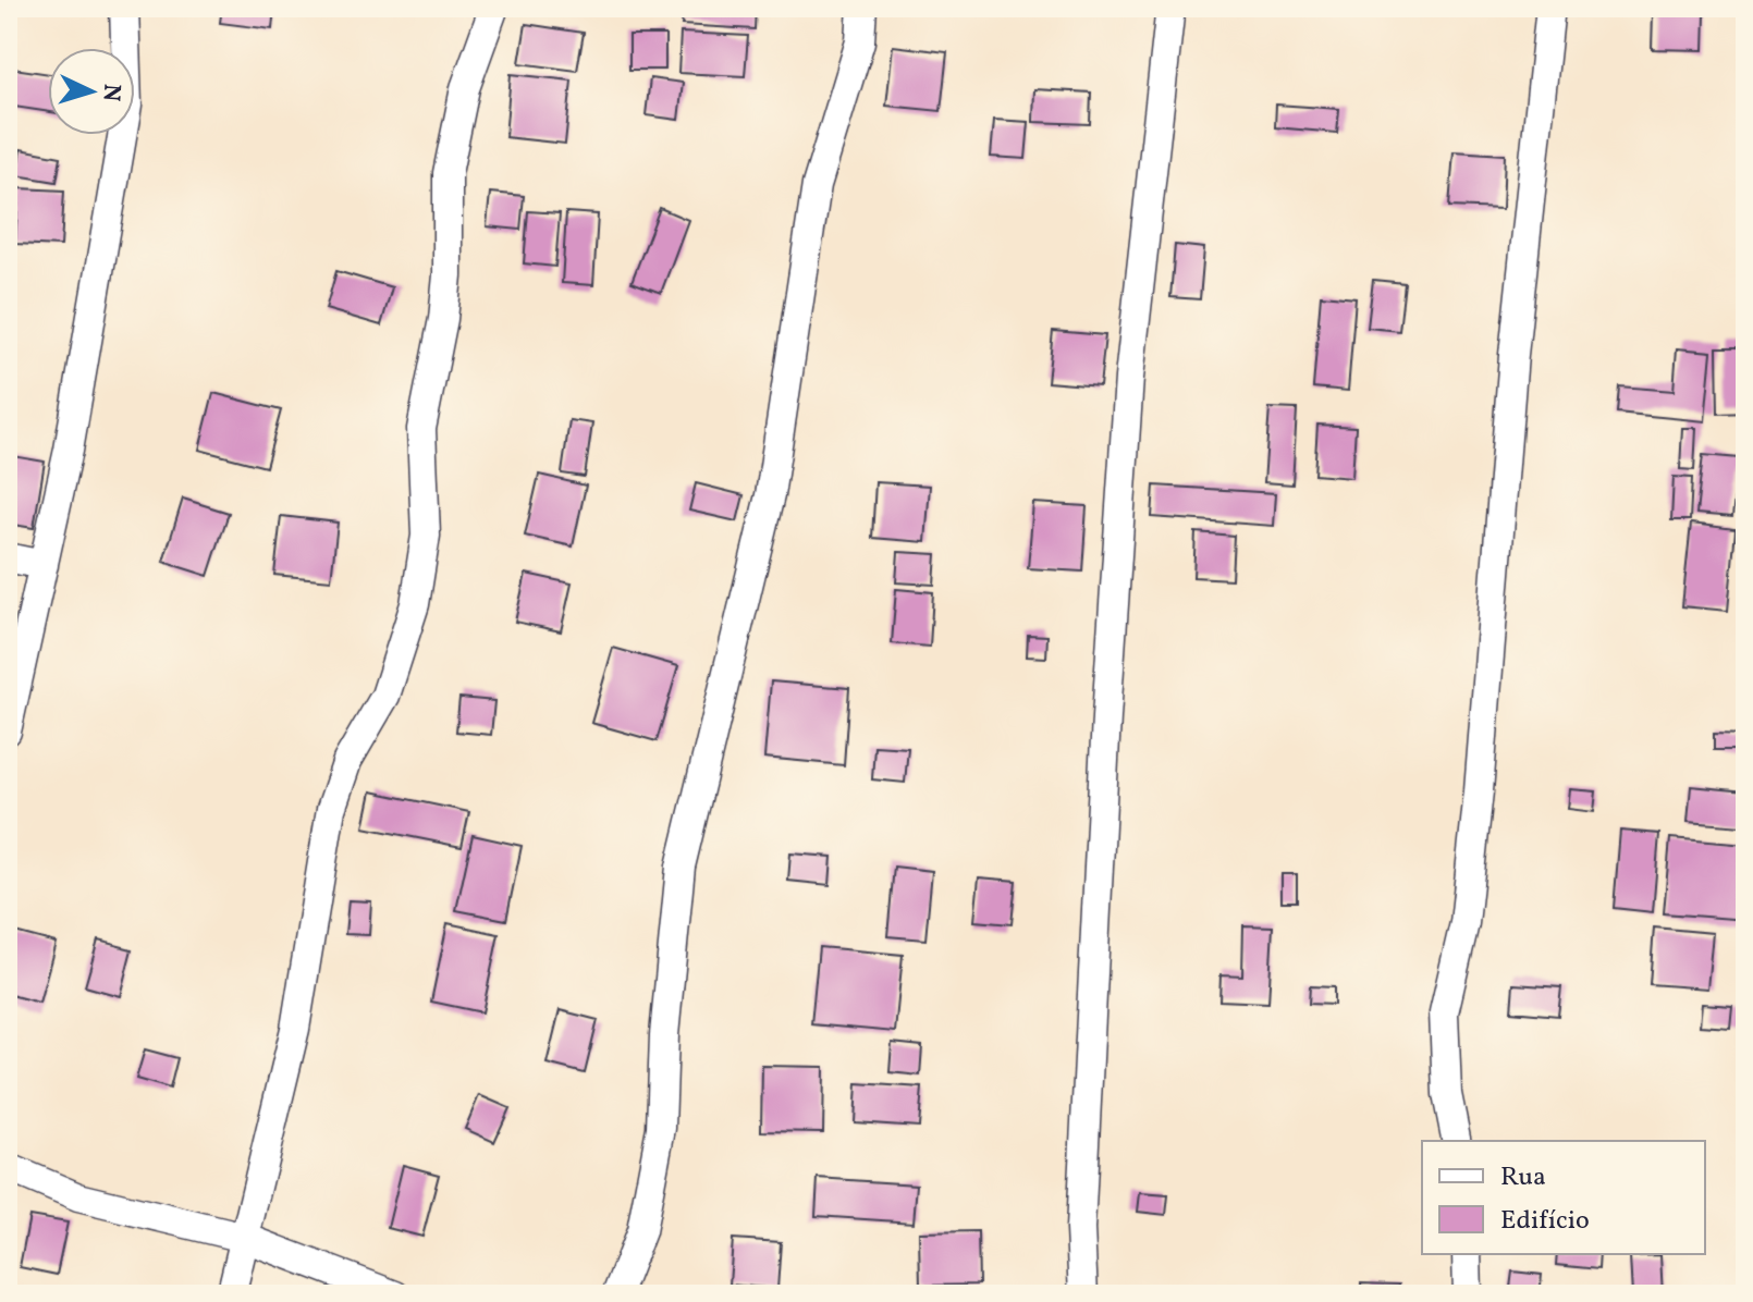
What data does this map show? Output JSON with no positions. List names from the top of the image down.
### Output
{
  "legend": ["Rua", "Edifício"],
  "north": "right"
}
